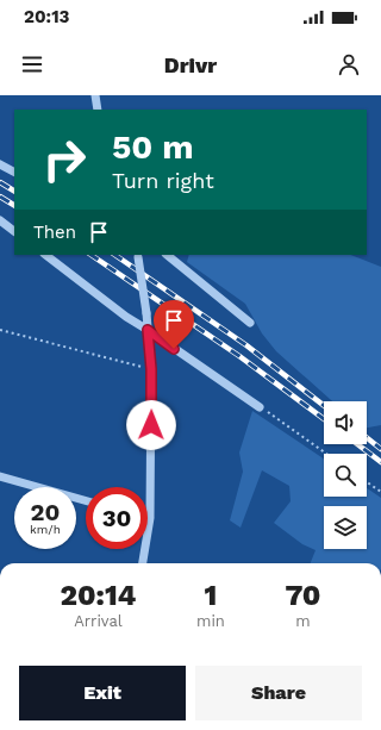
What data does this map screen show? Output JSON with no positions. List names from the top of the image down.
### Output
{
  "page": {
    "status": "20:13",
    "header": "Drivr",
    "turn": ["50 m", "Turn right"],
    "then": "Then",
    "speed": "20 km/h",
    "limit": "30",
    "eta": [
      "20:14",
      "Arrival",
      "1",
      "min",
      "70",
      "m"
    ],
    "buttons": ["Exit", "Share"]
  }
}
